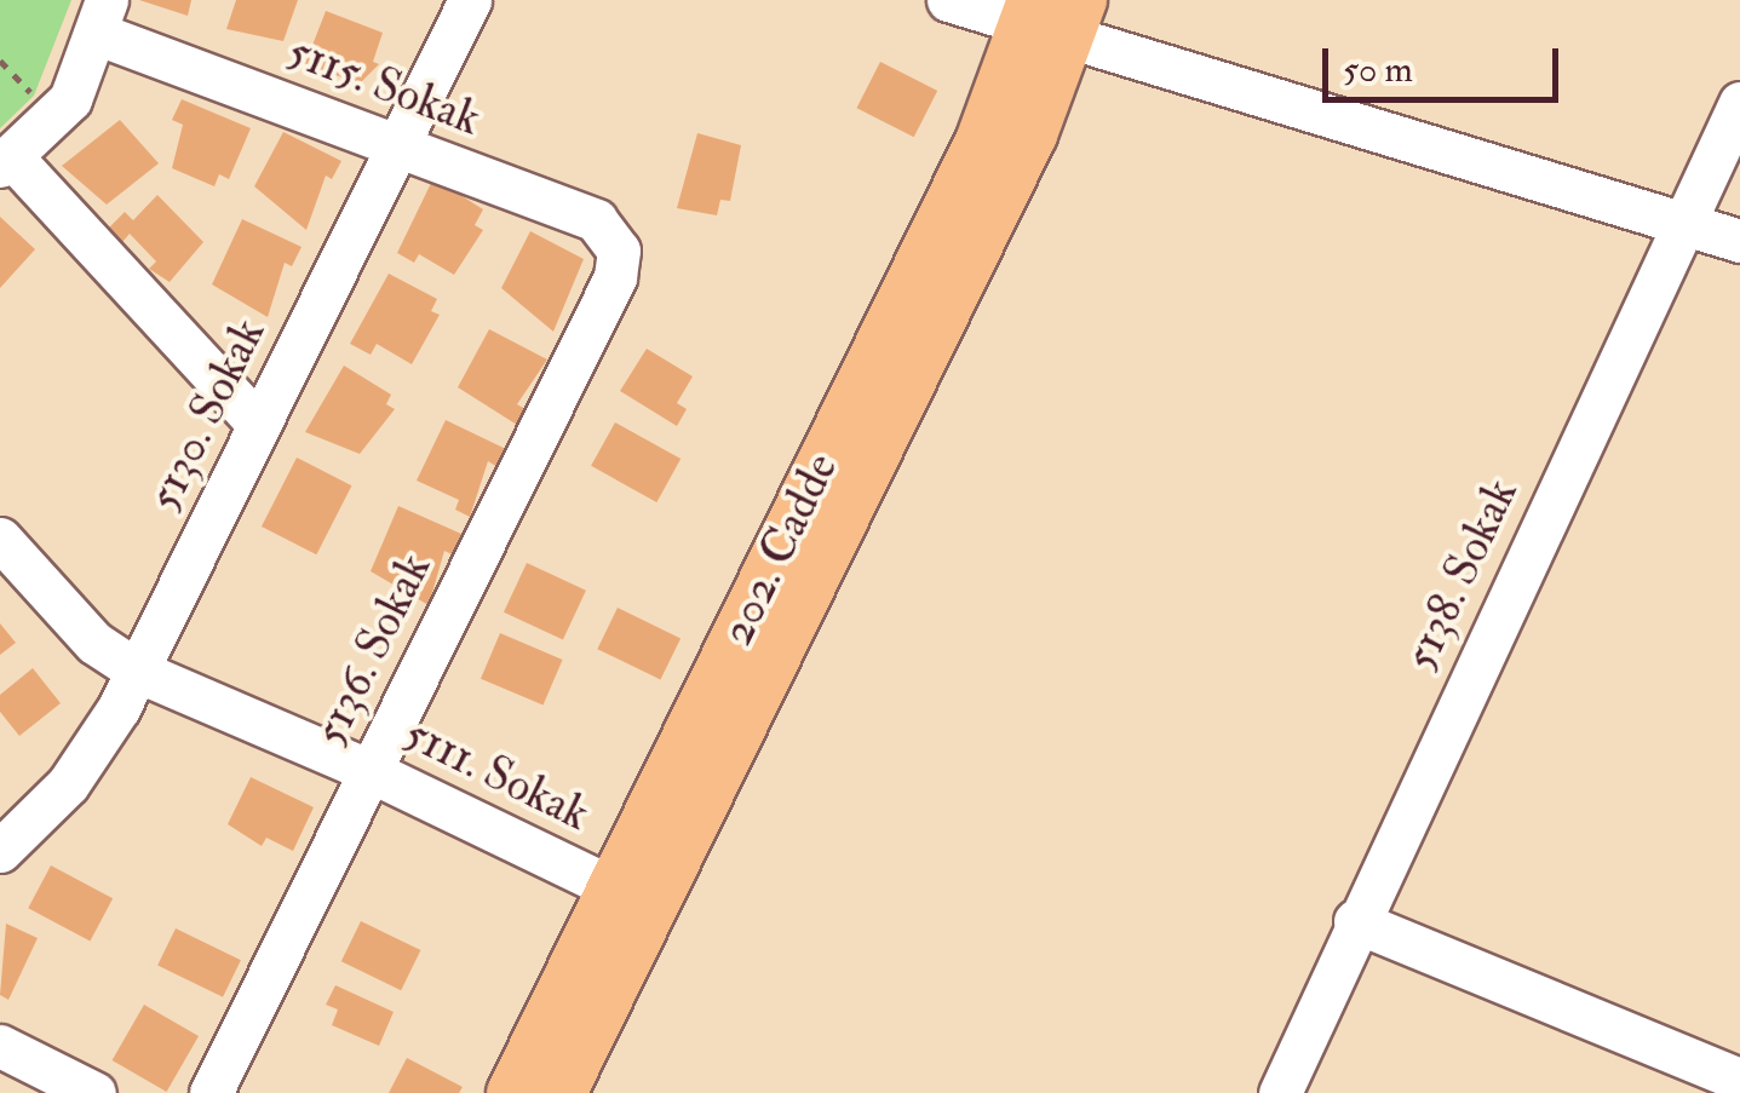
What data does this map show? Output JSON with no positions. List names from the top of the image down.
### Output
{
  "streets": {
    "main road": ["202. Cadde"],
    "street": [
      "5115. Sokak",
      "5130. Sokak",
      "5138. Sokak",
      "5136. Sokak",
      "5111. Sokak"
    ]
  },
  "crossings": [
    ["5115. Sokak", "5130. Sokak"],
    ["5115. Sokak", "5136. Sokak"],
    ["5130. Sokak", "5111. Sokak"],
    ["202. Cadde", "5111. Sokak"],
    ["5136. Sokak", "5111. Sokak"]
  ],
  "scale_bar": "50 m"
}
